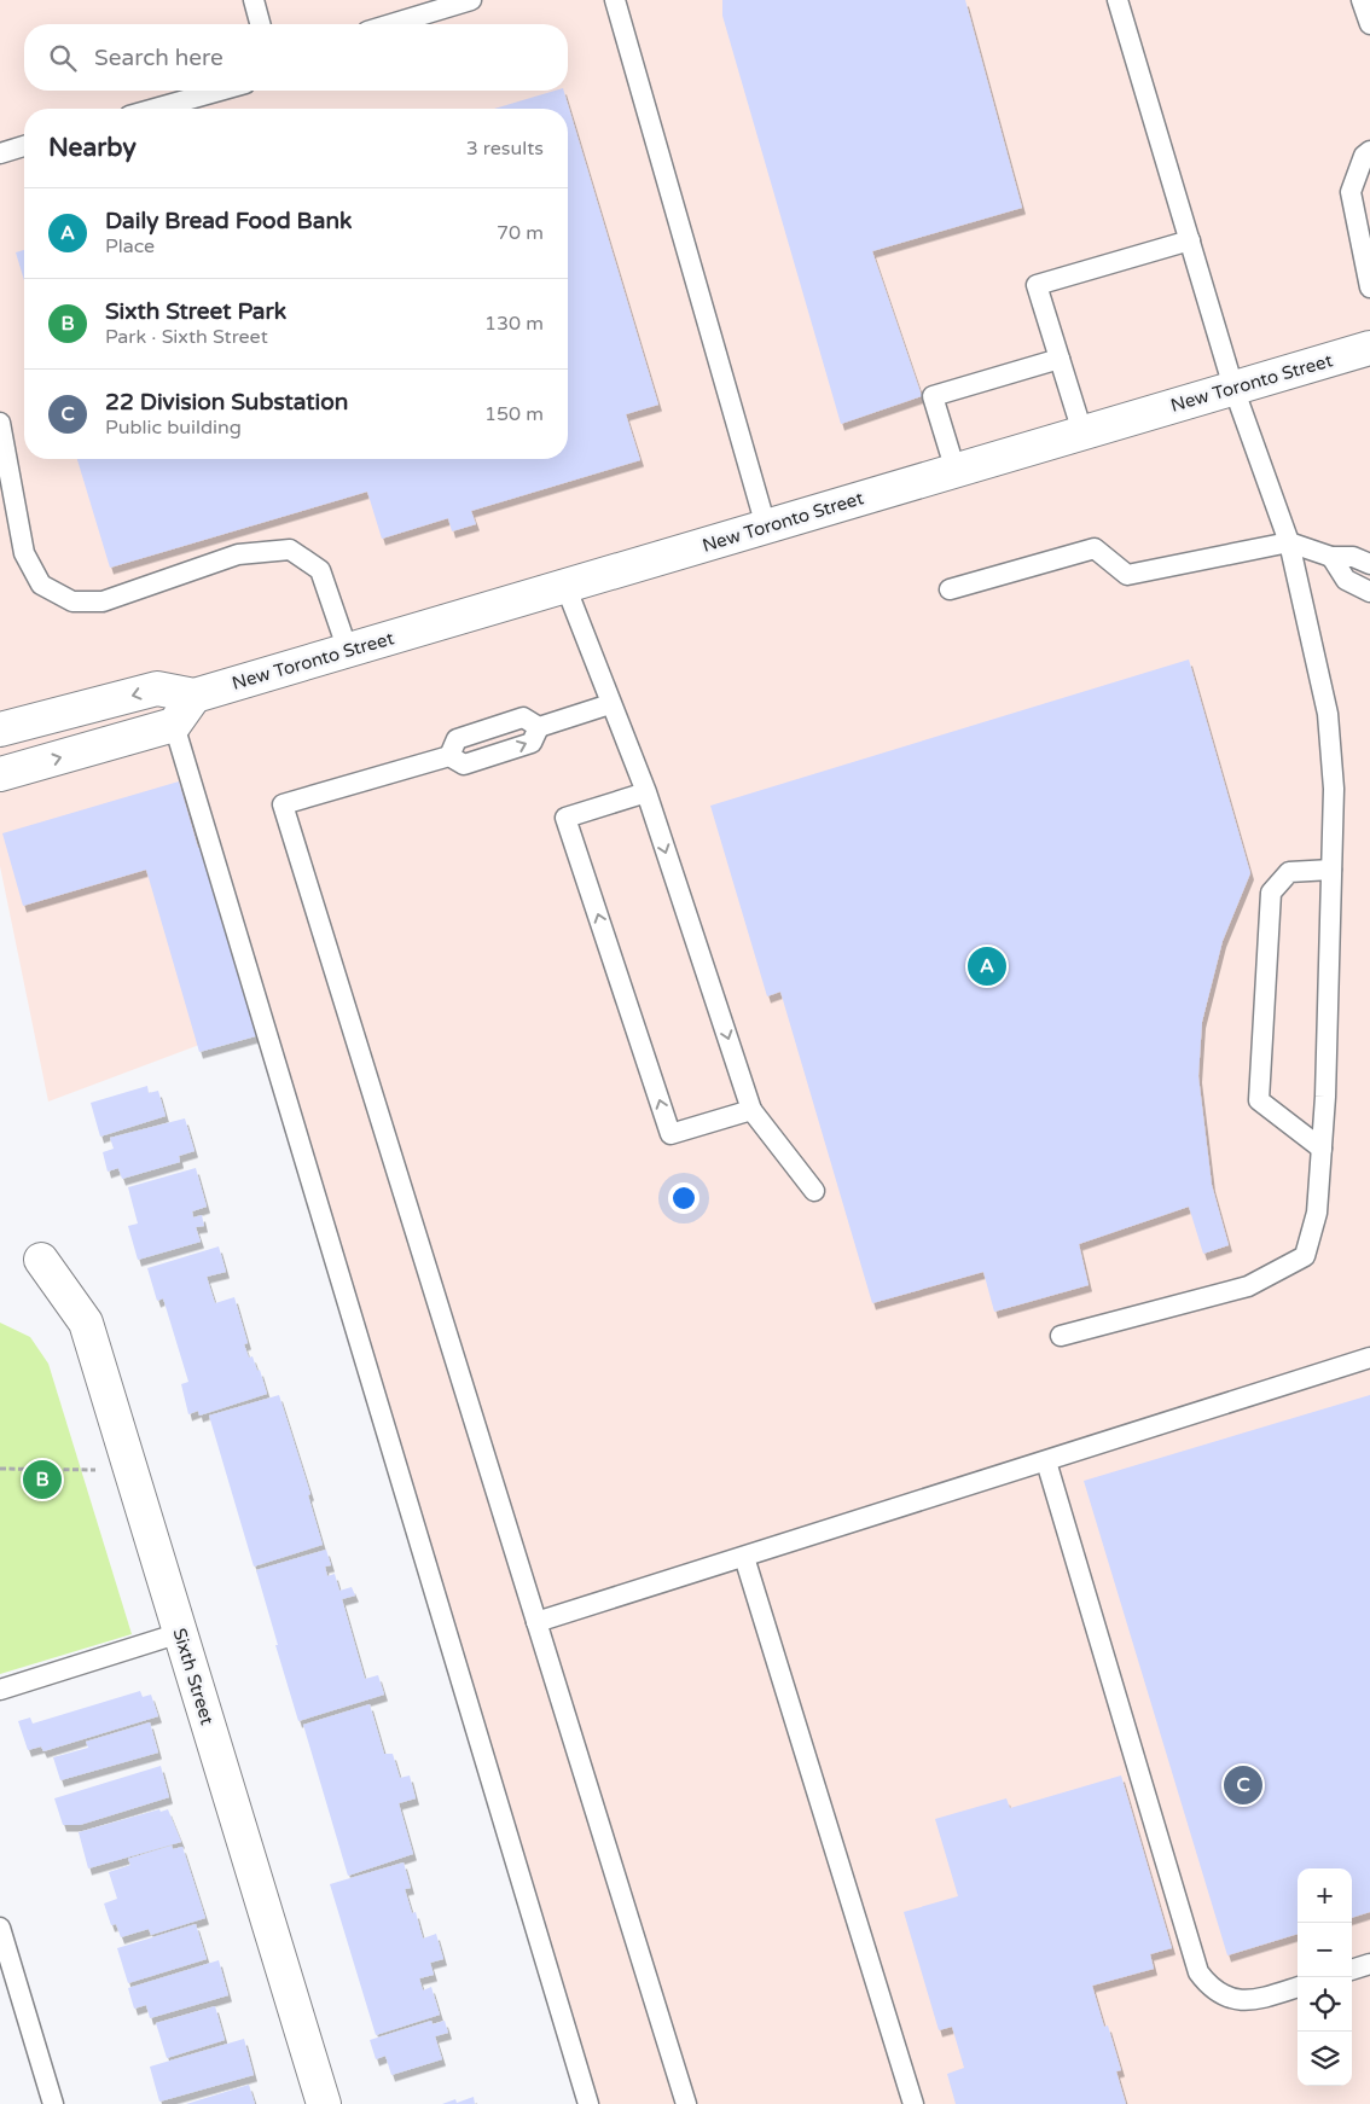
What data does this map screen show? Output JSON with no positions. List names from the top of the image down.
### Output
{
  "streets": {
    "street": ["New Toronto Street", "Sixth Street"]
  },
  "page": {
    "search": "Search here",
    "heading": ["Nearby", "3 results"],
    "list": [
      {
        "mark": "A",
        "name": "Daily Bread Food Bank",
        "note": "Place",
        "value": "70 m"
      },
      {
        "mark": "B",
        "name": "Sixth Street Park",
        "note": "Park · Sixth Street",
        "value": "130 m"
      },
      {
        "mark": "C",
        "name": "22 Division Substation",
        "note": "Public building",
        "value": "150 m"
      }
    ],
    "pins": ["A", "B", "C"],
    "map_buttons": ["+", "−"]
  }
}
